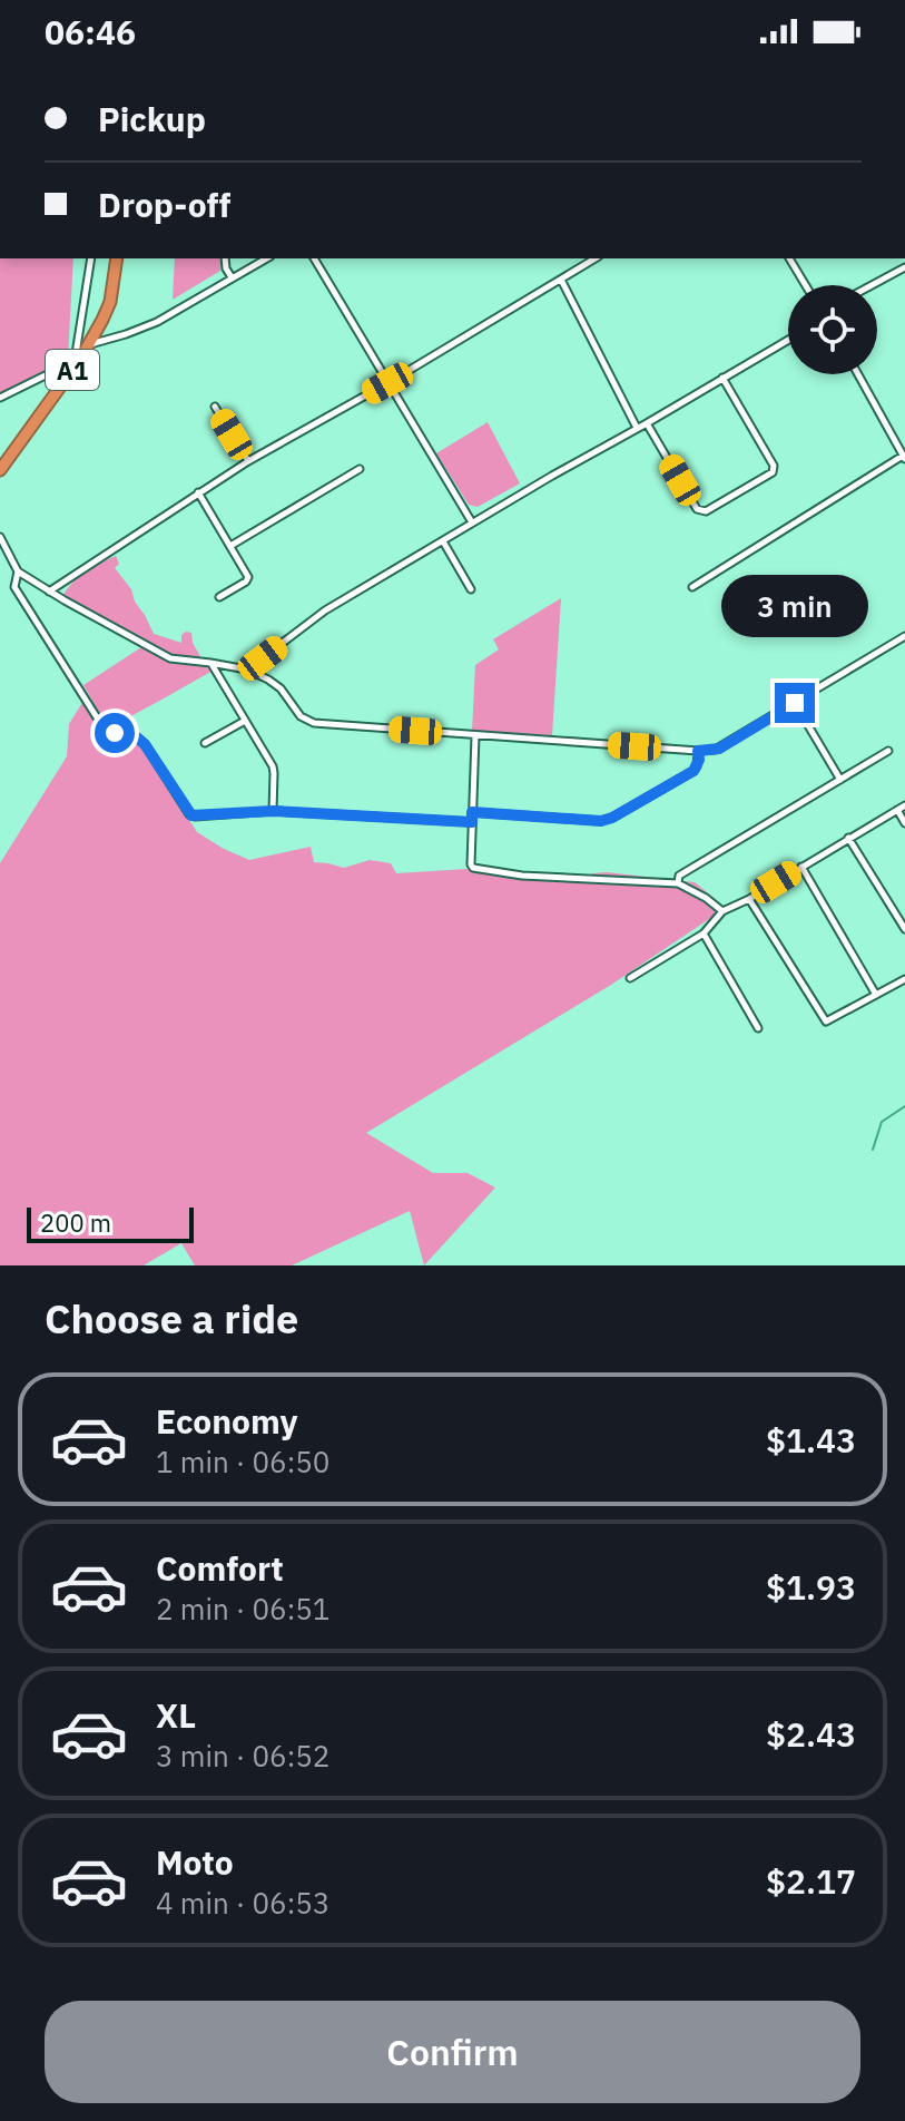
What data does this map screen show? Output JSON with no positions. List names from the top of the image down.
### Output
{
  "streets": {
    "highway": ["A1"]
  },
  "scale_bar": "200 m",
  "page": {
    "status": "06:46",
    "banner": ["Pickup", "Drop-off"],
    "bubble": "3 min",
    "scale": "200 m",
    "heading": "Choose a ride",
    "list": [
      {
        "name": "Economy",
        "note": "1 min · 06:50",
        "value": "$1.43"
      },
      {
        "name": "Comfort",
        "note": "2 min · 06:51",
        "value": "$1.93"
      },
      {
        "name": "XL",
        "note": "3 min · 06:52",
        "value": "$2.43"
      },
      {
        "name": "Moto",
        "note": "4 min · 06:53",
        "value": "$2.17"
      }
    ],
    "buttons": "Confirm"
  }
}
